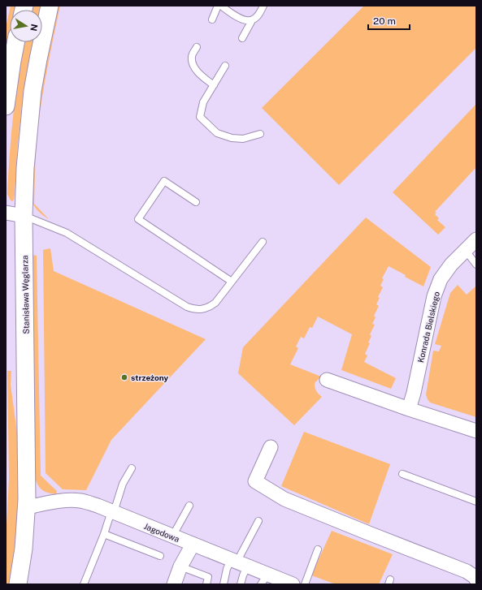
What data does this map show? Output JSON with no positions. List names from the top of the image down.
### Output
{
  "streets": {
    "street": ["Stanisława Węglarza", "Konrada Bielskiego", "Jagodowa"]
  },
  "crossings": [
    ["Stanisława Węglarza", "Jagodowa"]
  ],
  "places": ["strzeżony"],
  "scale_bar": "20 m",
  "north": "right"
}
